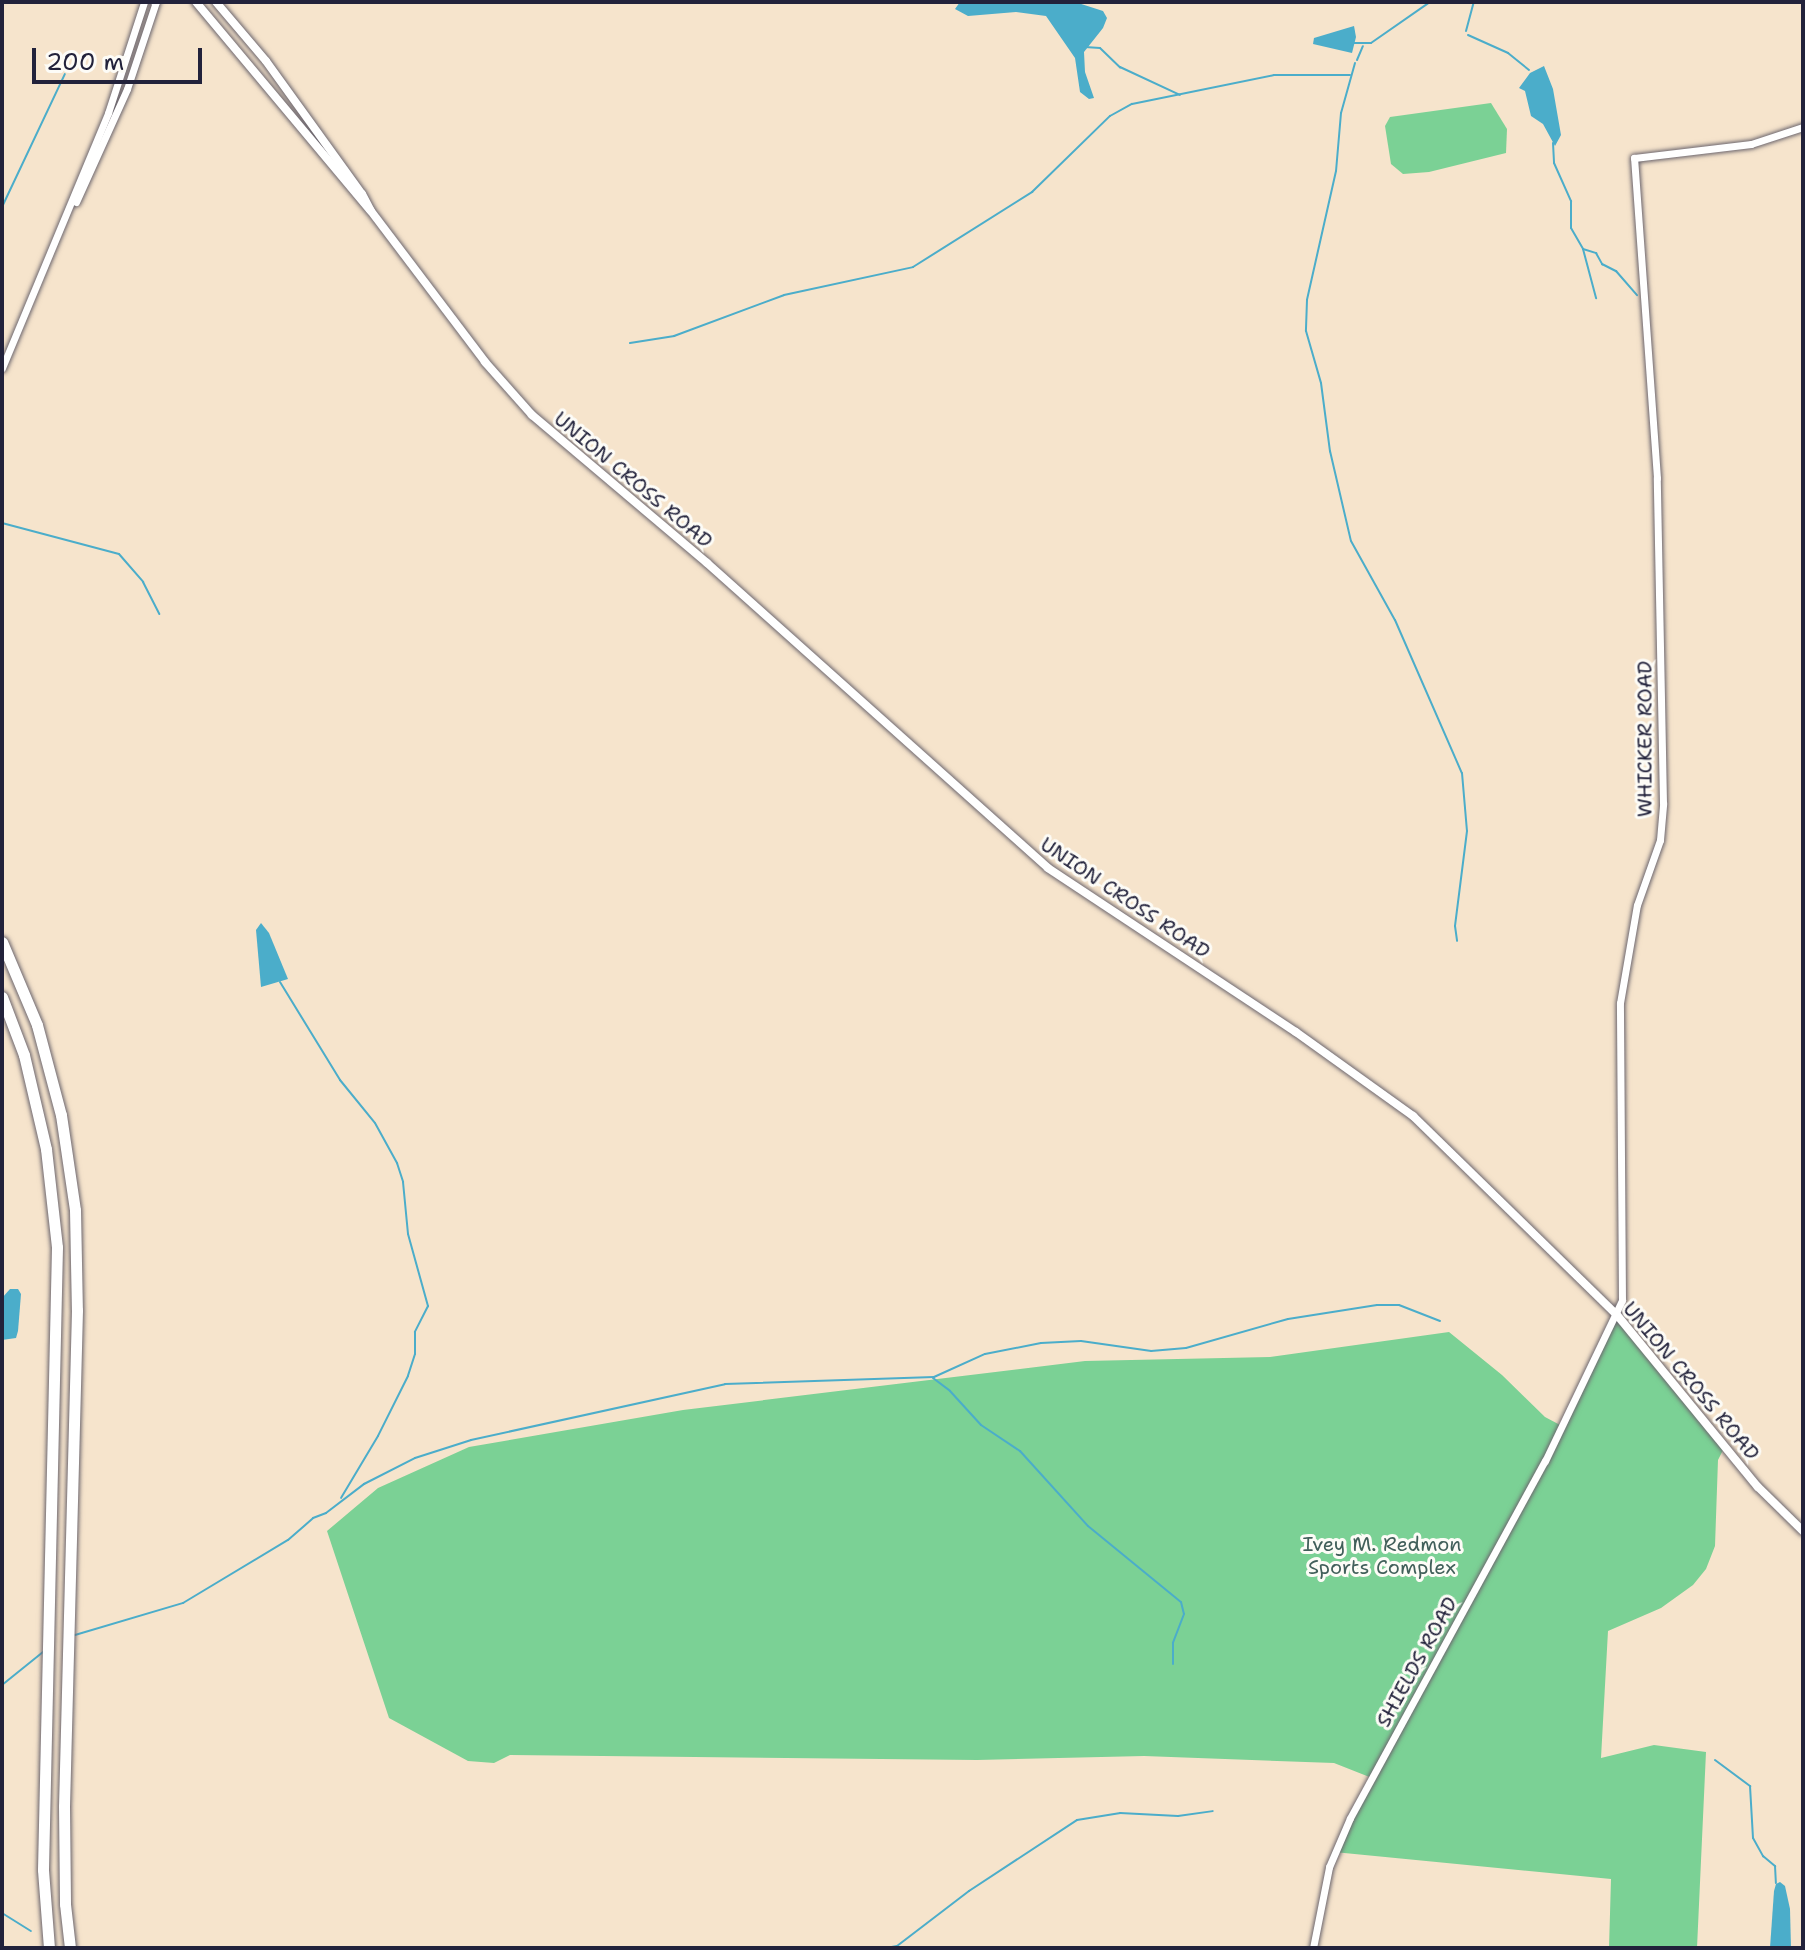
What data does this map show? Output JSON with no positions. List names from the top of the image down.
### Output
{
  "streets": {
    "main road": ["UNION CROSS ROAD"],
    "street": ["WHICKER ROAD", "SHIELDS ROAD"]
  },
  "crossings": [
    ["UNION CROSS ROAD", "WHICKER ROAD"],
    ["UNION CROSS ROAD", "SHIELDS ROAD"],
    ["WHICKER ROAD", "SHIELDS ROAD"]
  ],
  "parks": ["Ivey M. Redmon Sports Complex"],
  "scale_bar": "200 m"
}
